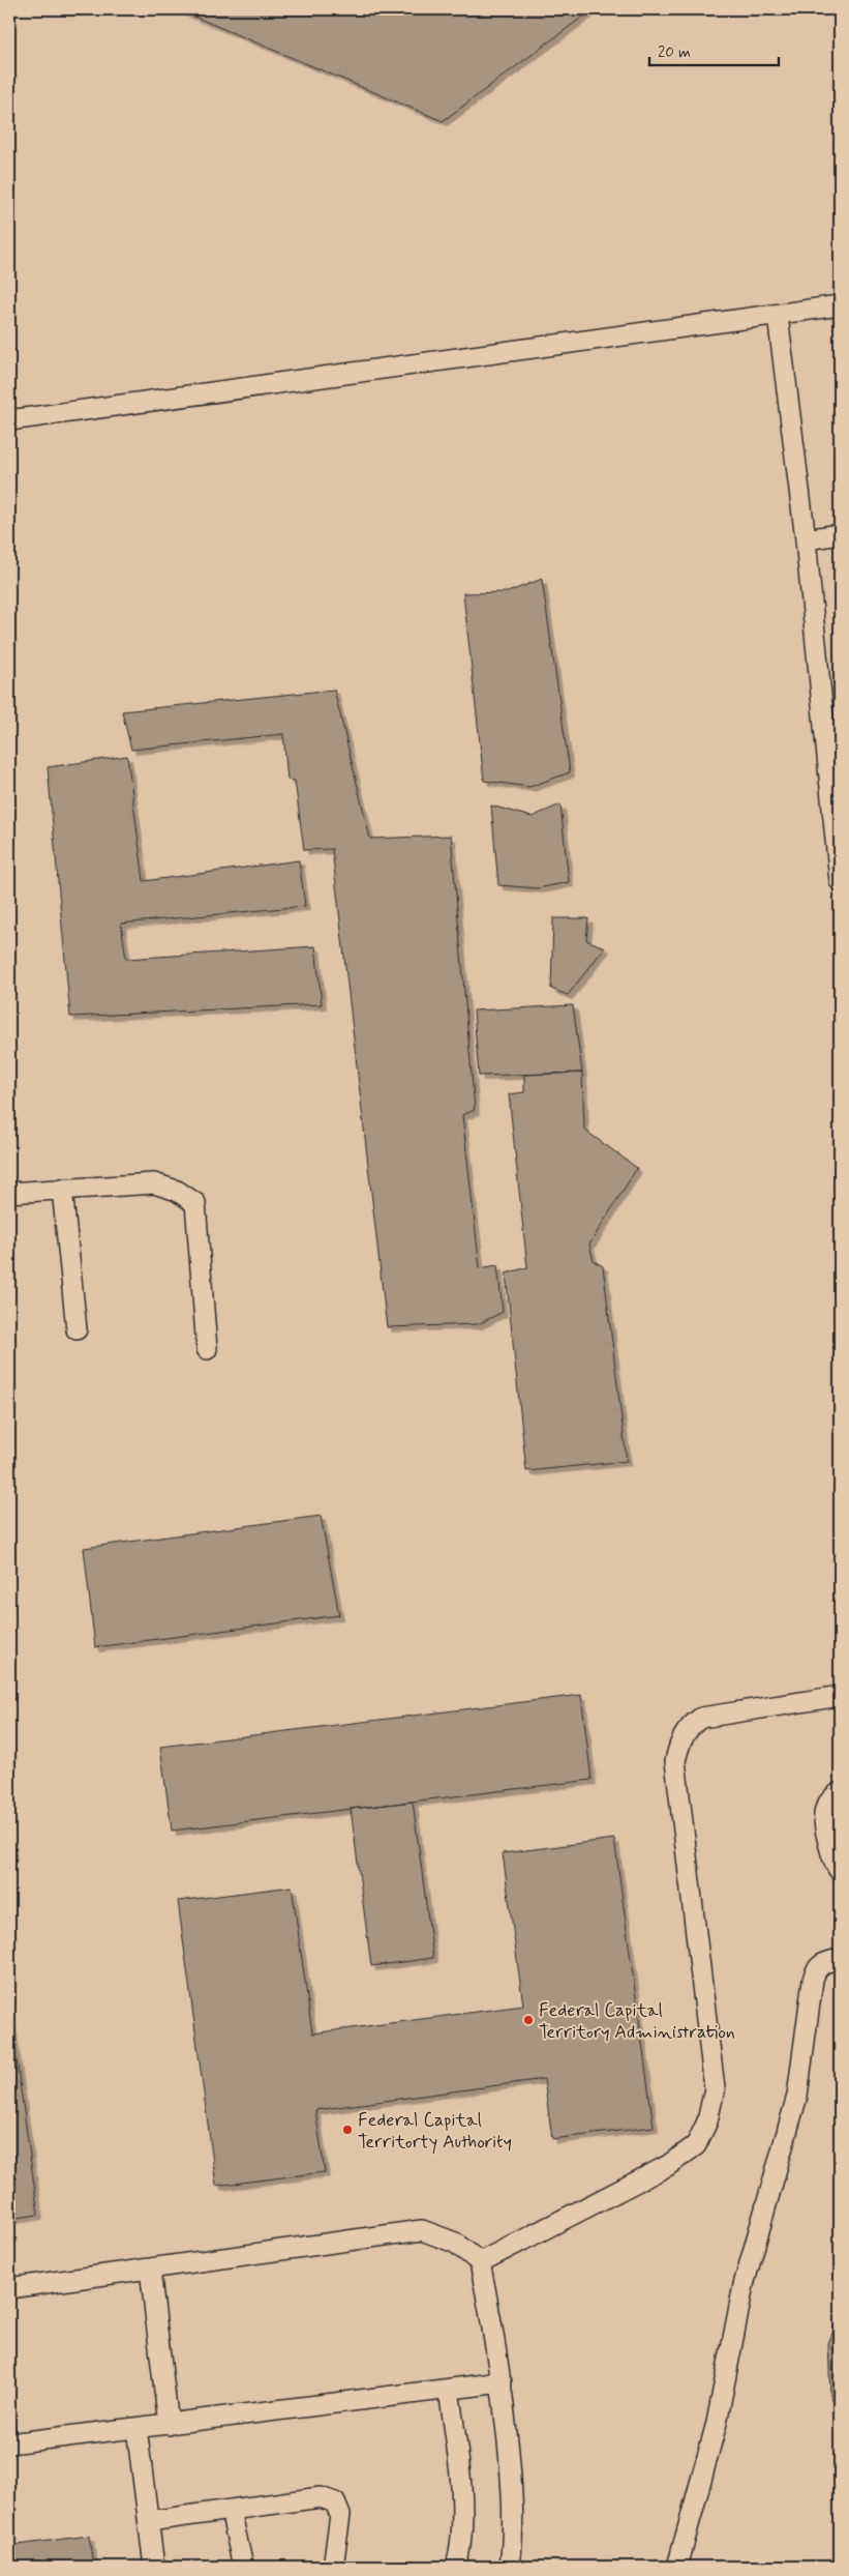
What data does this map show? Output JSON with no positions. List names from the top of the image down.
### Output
{
  "places": ["Federal Capital Territory Administration", "Federal Capital Territorty Authority"],
  "scale_bar": "20 m"
}
